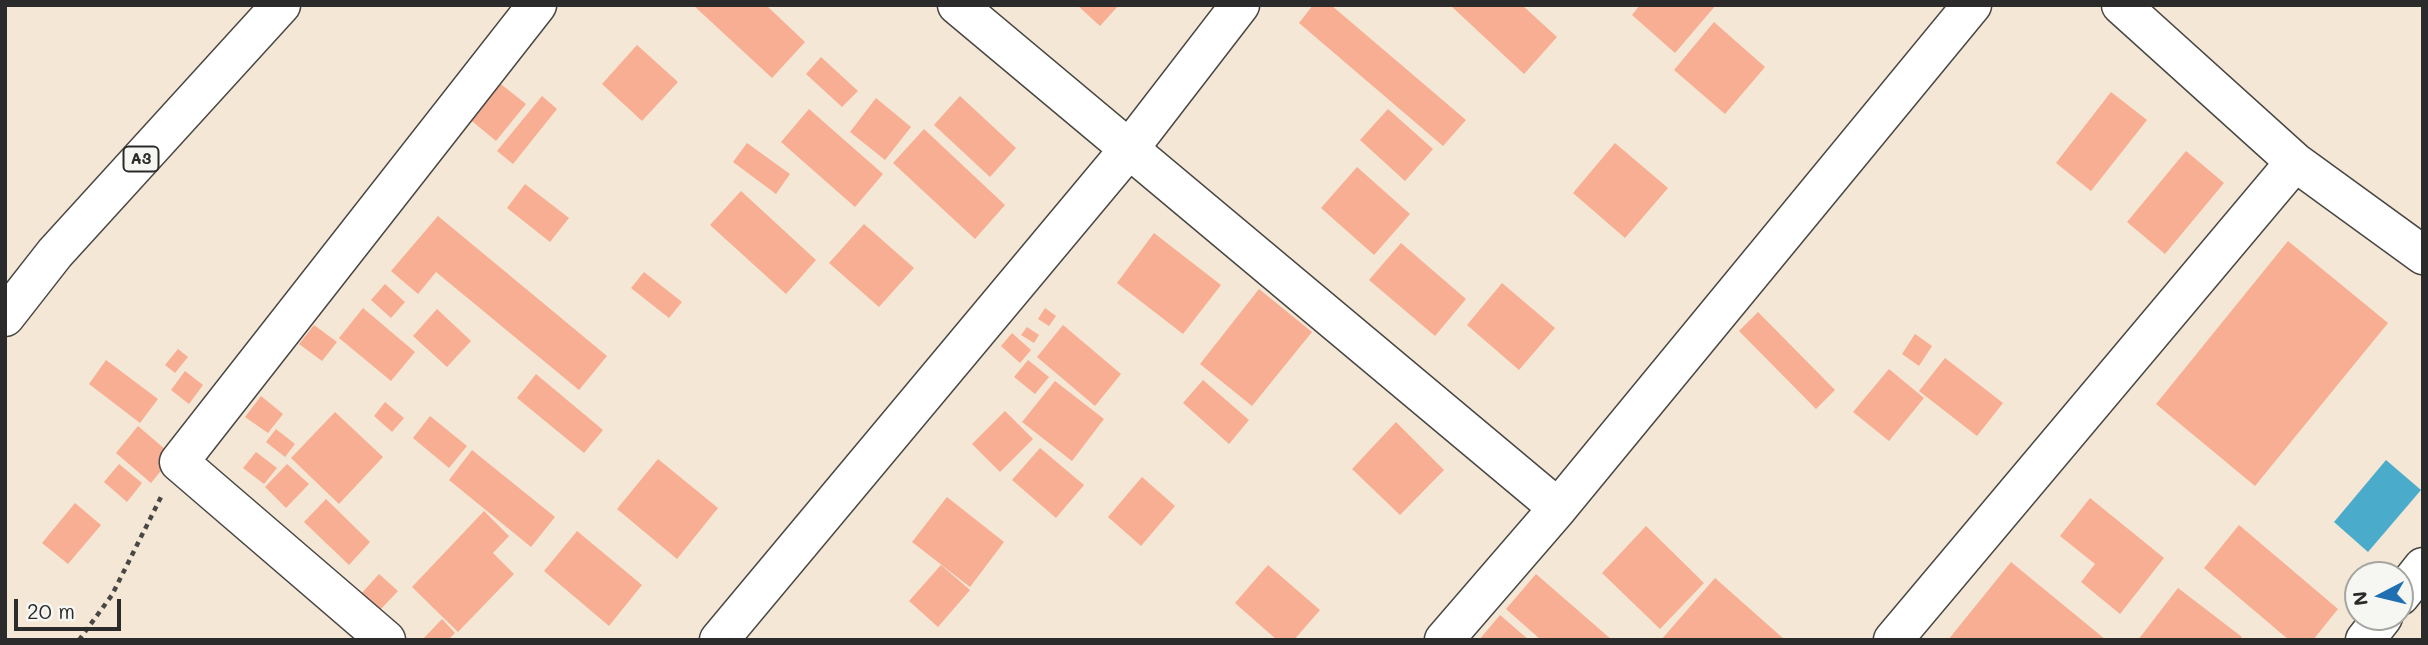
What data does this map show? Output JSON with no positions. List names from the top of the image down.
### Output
{
  "streets": {
    "main road": ["A3"]
  },
  "scale_bar": "20 m",
  "north": "left"
}
